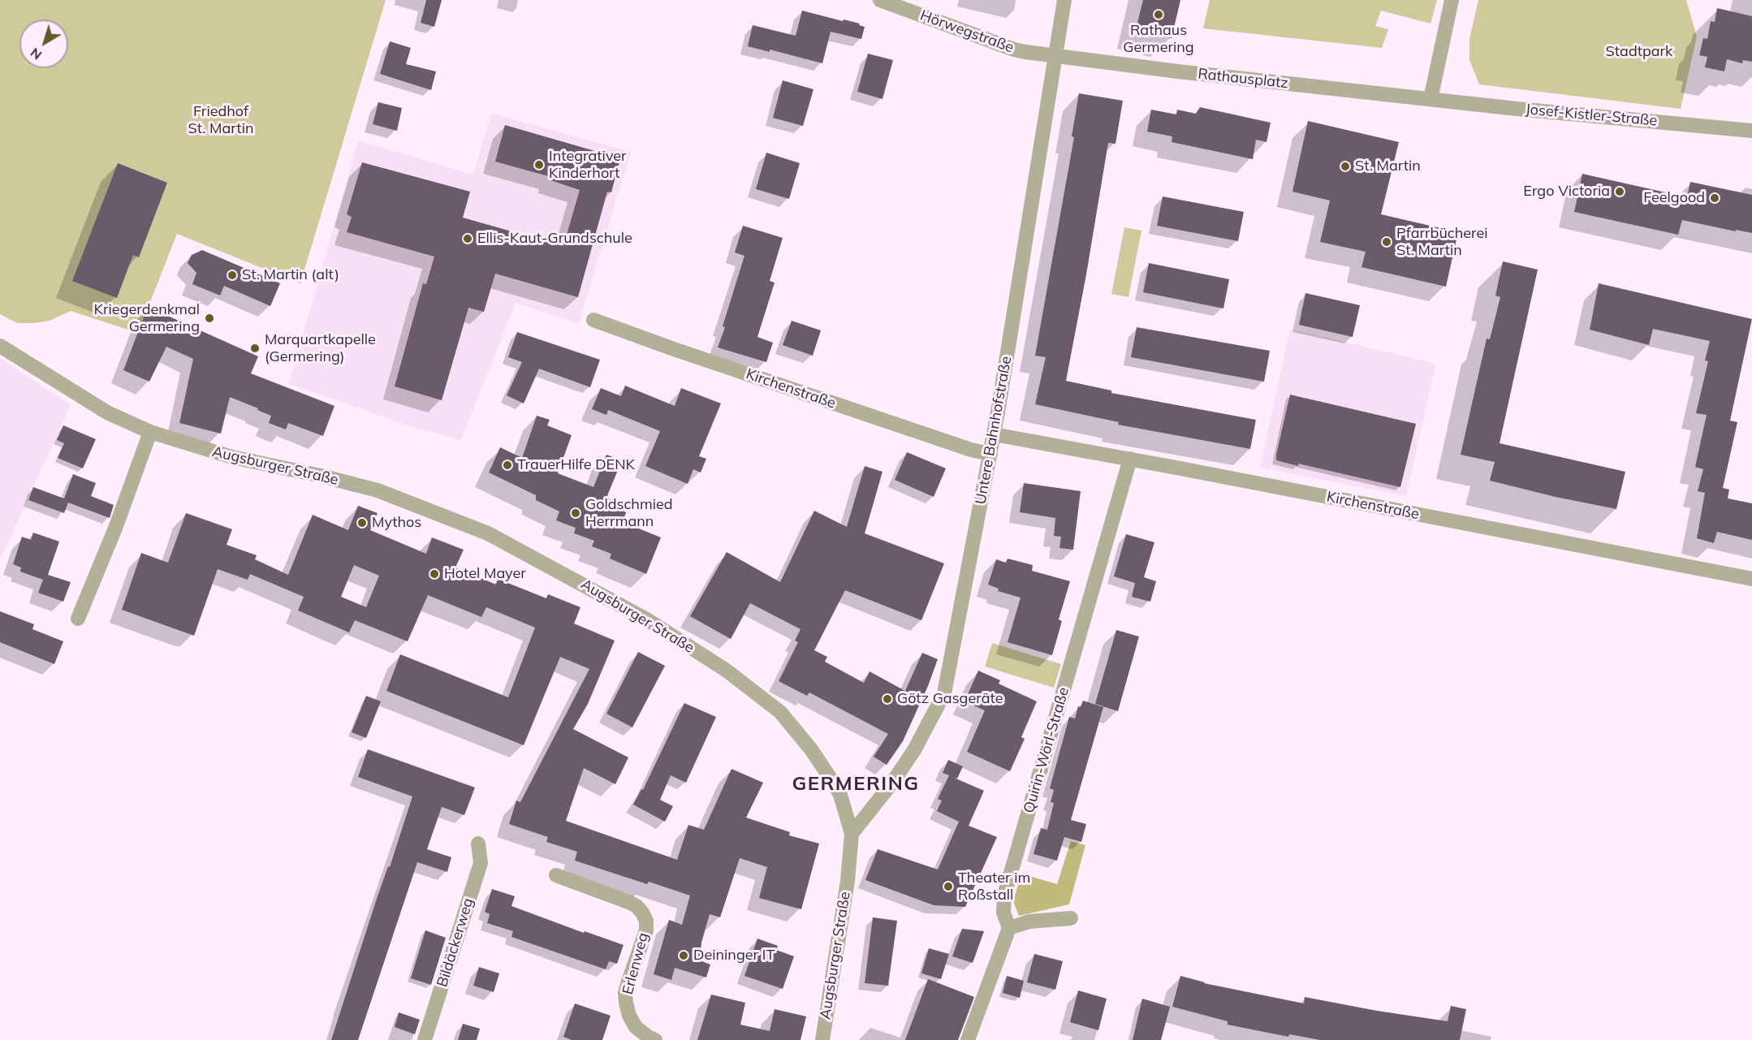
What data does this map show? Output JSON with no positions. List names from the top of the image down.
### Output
{
  "streets": {
    "street": [
      "Hörwegstraße",
      "Rathausplatz",
      "Josef-Kistler-Straße",
      "Kirchenstraße",
      "Untere Bahnhofstraße",
      "Augsburger Straße",
      "Quirin-Wörl-Straße",
      "Bildäckerweg",
      "Erlenweg"
    ]
  },
  "crossings": [
    ["Hörwegstraße", "Rathausplatz"],
    ["Hörwegstraße", "Untere Bahnhofstraße"],
    ["Rathausplatz", "Josef-Kistler-Straße"],
    ["Rathausplatz", "Untere Bahnhofstraße"],
    ["Kirchenstraße", "Untere Bahnhofstraße"],
    ["Kirchenstraße", "Quirin-Wörl-Straße"],
    ["Untere Bahnhofstraße", "Augsburger Straße"]
  ],
  "districts": ["GERMERING"],
  "parks": ["Stadtpark", "Friedhof St. Martin"],
  "places": [
    "Rathaus Germering",
    "Integrativer Kinderhort",
    "St. Martin",
    "Ergo Victoria",
    "Feelgood",
    "Ellis-Kaut-Grundschule",
    "Pfarrbücherei St. Martin",
    "St. Martin (alt)",
    "Kriegerdenkmal Germering",
    "Marquartkapelle (Germering)",
    "TrauerHilfe DENK",
    "Goldschmied Herrmann",
    "Mythos",
    "Hotel Mayer",
    "Götz Gasgeräte",
    "Theater im Roßstall",
    "Deininger IT"
  ],
  "north": "bottom left"
}
